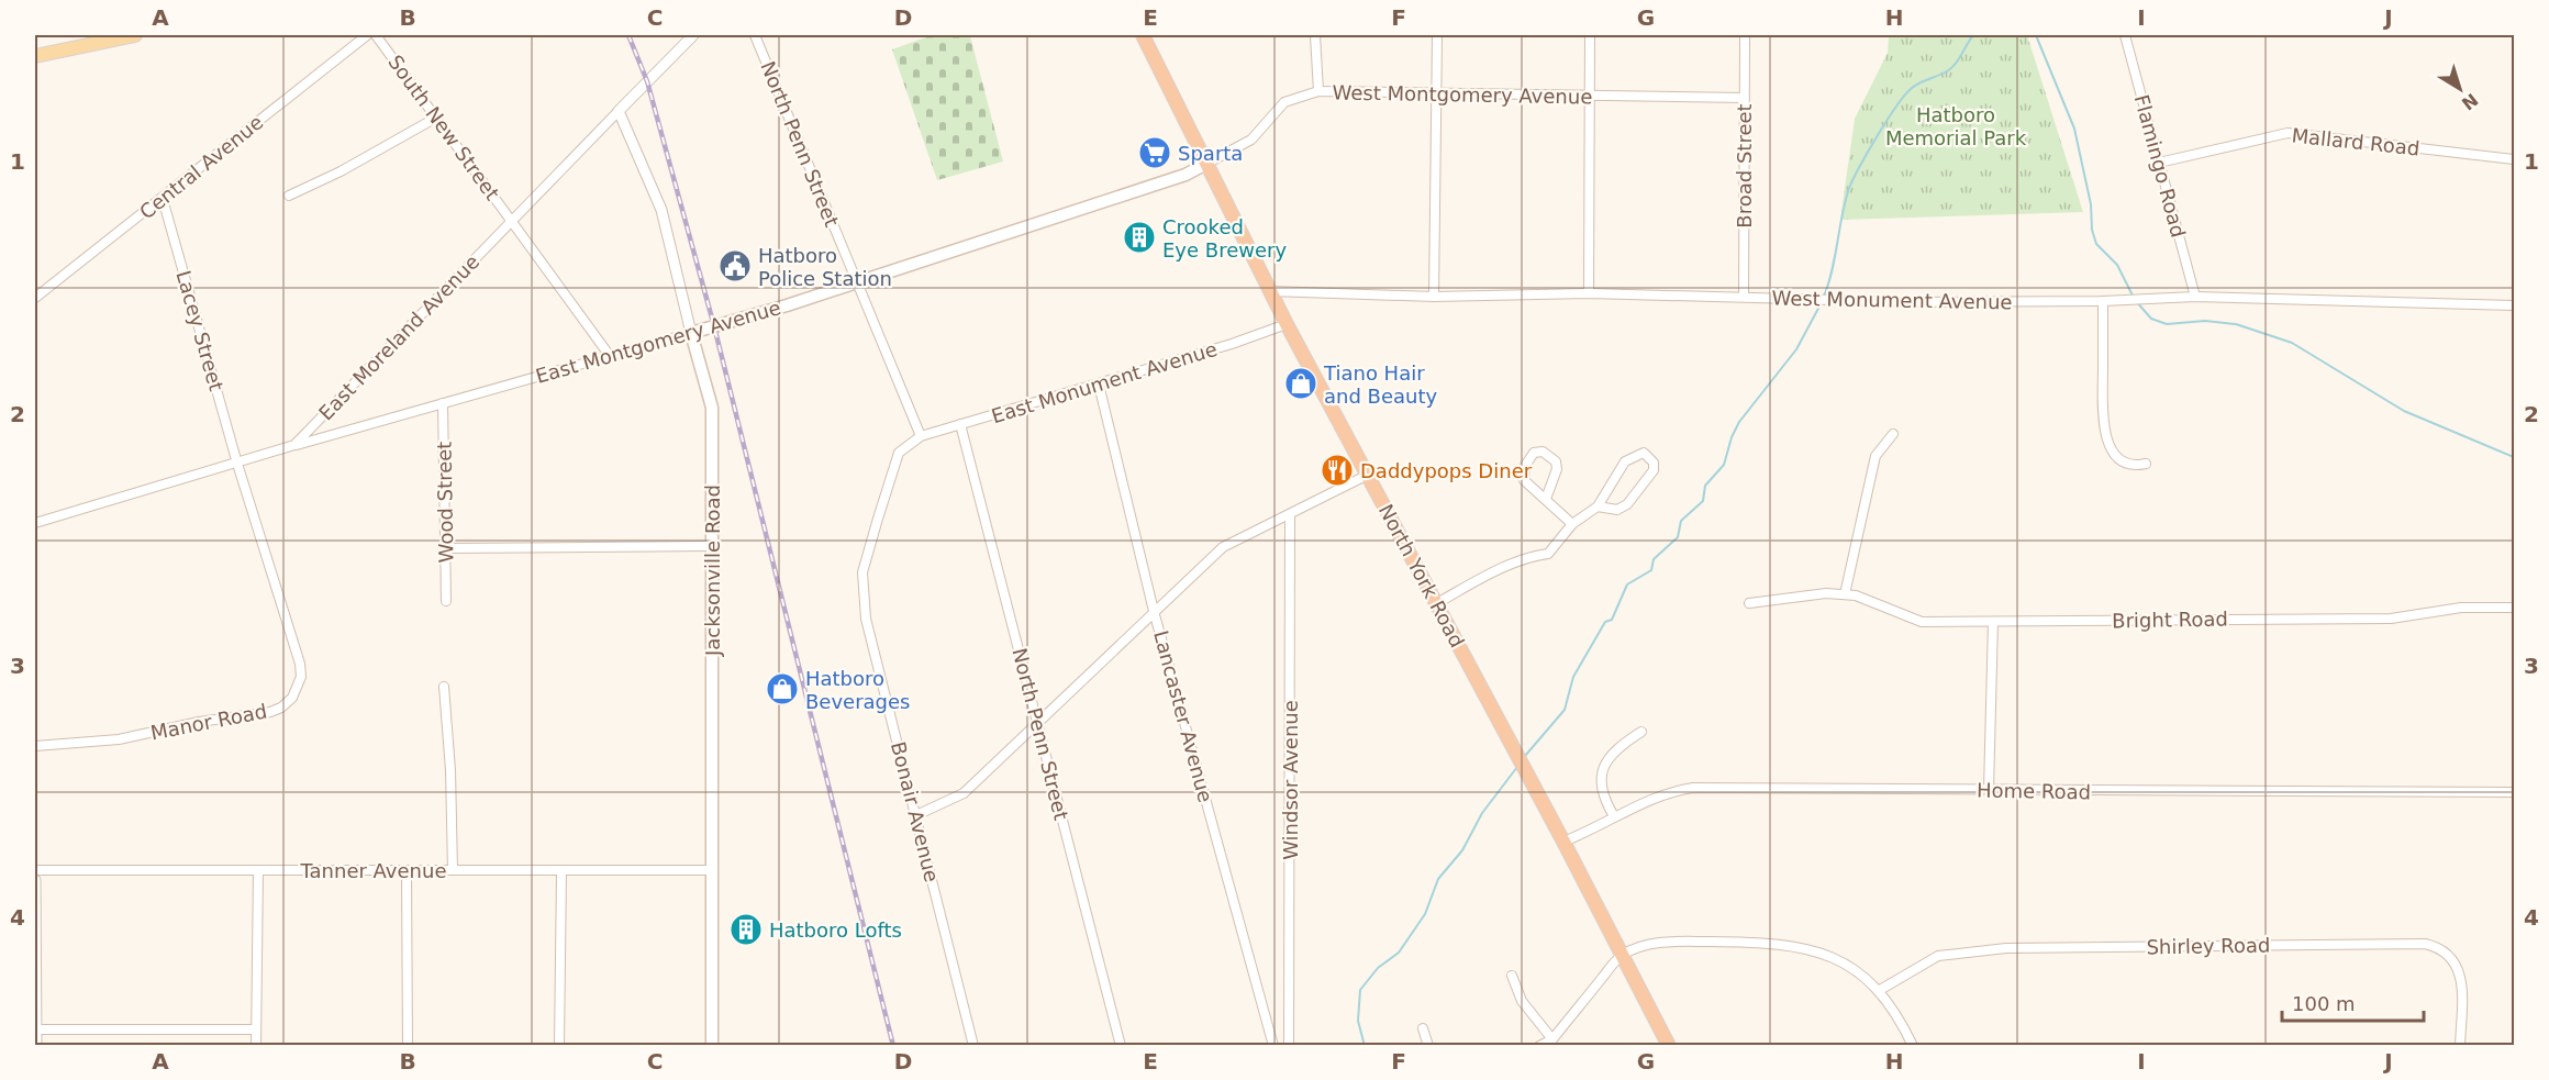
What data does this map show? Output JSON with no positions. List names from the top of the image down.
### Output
{
  "streets": {
    "highway": ["North York Road"],
    "main road": ["East Montgomery Avenue", "Jacksonville Road"],
    "street": [
      "West Montgomery Avenue",
      "South New Street",
      "Mallard Road",
      "North Penn Street",
      "Broad Street",
      "Flamingo Road",
      "Central Avenue",
      "West Monument Avenue",
      "Lacey Street",
      "East Moreland Avenue",
      "East Monument Avenue",
      "Wood Street",
      "Bright Road",
      "Lancaster Avenue",
      "Manor Road",
      "Windsor Avenue",
      "Home Road",
      "Bonair Avenue",
      "Tanner Avenue",
      "Shirley Road"
    ]
  },
  "crossings": [
    ["West Montgomery Avenue", "Broad Street"],
    ["West Montgomery Avenue", "East Montgomery Avenue"],
    ["West Montgomery Avenue", "North York Road"],
    ["South New Street", "East Moreland Avenue"],
    ["South New Street", "East Montgomery Avenue"],
    ["Mallard Road", "Flamingo Road"],
    ["North Penn Street", "East Montgomery Avenue"],
    ["North Penn Street", "East Monument Avenue"],
    ["North Penn Street", "Bonair Avenue"],
    ["Broad Street", "West Monument Avenue"],
    ["Flamingo Road", "West Monument Avenue"],
    ["Central Avenue", "Lacey Street"],
    ["West Monument Avenue", "North York Road"],
    ["Lacey Street", "East Moreland Avenue"],
    ["Lacey Street", "Manor Road"],
    ["East Moreland Avenue", "East Montgomery Avenue"],
    ["East Moreland Avenue", "Jacksonville Road"],
    ["East Moreland Avenue", "Manor Road"],
    ["East Montgomery Avenue", "Wood Street"],
    ["East Montgomery Avenue", "Jacksonville Road"],
    ["East Montgomery Avenue", "North York Road"],
    ["East Monument Avenue", "North York Road"],
    ["East Monument Avenue", "Lancaster Avenue"],
    ["East Monument Avenue", "Bonair Avenue"],
    ["Jacksonville Road", "Tanner Avenue"],
    ["North York Road", "Home Road"]
  ],
  "parks": ["Hatboro Memorial Park"],
  "places": {
    "supermarket": ["Sparta"],
    "building": ["Crooked Eye Brewery", "Hatboro Lofts"],
    "public building": ["Hatboro Police Station"],
    "shop": ["Tiano Hair and Beauty", "Hatboro Beverages"],
    "restaurant": ["Daddypops Diner"]
  },
  "scale_bar": "100 m",
  "north": "bottom right",
  "grid": {
    "columns": [
      "A",
      "B",
      "C",
      "D",
      "E",
      "F",
      "G",
      "H",
      "I",
      "J"
    ],
    "rows": [
      "1",
      "2",
      "3",
      "4"
    ]
  }
}
